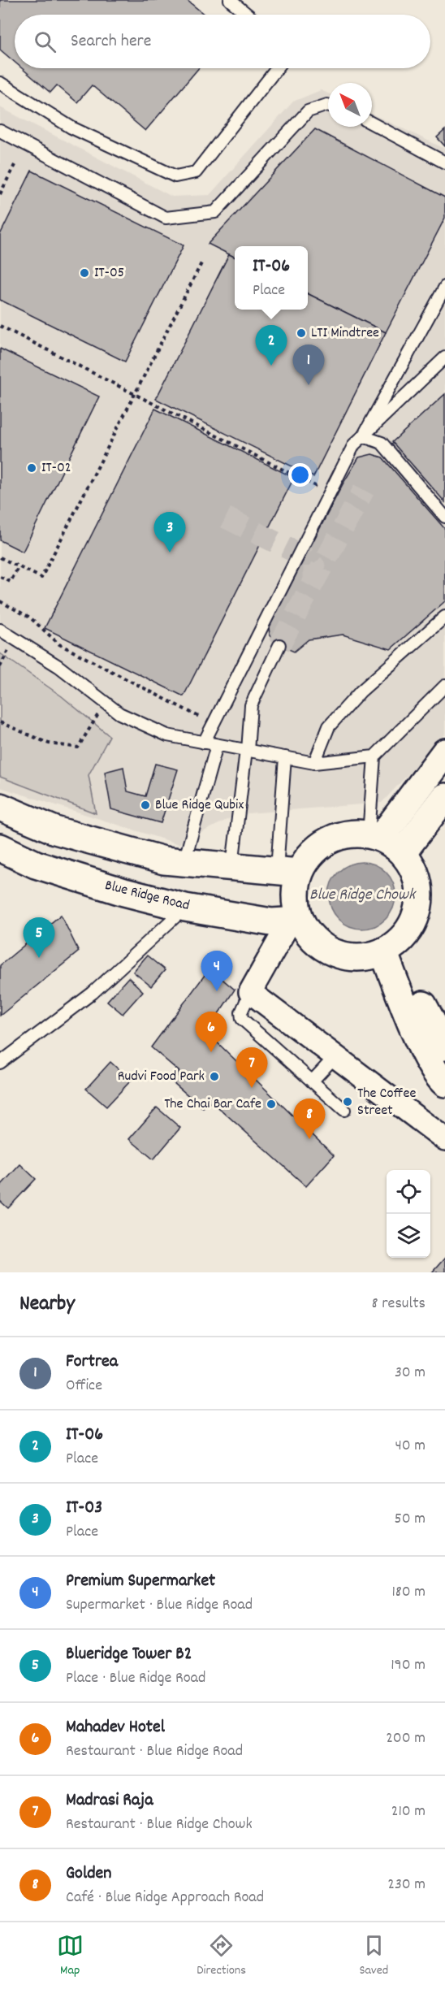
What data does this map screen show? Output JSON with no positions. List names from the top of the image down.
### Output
{
  "streets": {
    "street": ["Blue Ridge Road"]
  },
  "water": ["Blue Ridge Chowk"],
  "places": [
    "IT-05",
    "LTI Mindtree",
    "IT-02",
    "Blue Ridge Qubix",
    "Rudvi Food Park",
    "The Coffee Street",
    "The Chai Bar Cafe"
  ],
  "north": "top left",
  "page": {
    "search": "Search here",
    "popup": ["IT-06", "Place"],
    "pins": [
      "2",
      "1",
      "3",
      "5",
      "4",
      "6",
      "7",
      "8"
    ],
    "heading": ["Nearby", "8 results"],
    "list": [
      {
        "mark": "1",
        "name": "Fortrea",
        "note": "Office",
        "value": "30 m"
      },
      {
        "mark": "2",
        "name": "IT-06",
        "note": "Place",
        "value": "40 m"
      },
      {
        "mark": "3",
        "name": "IT-03",
        "note": "Place",
        "value": "50 m"
      },
      {
        "mark": "4",
        "name": "Premium Supermarket",
        "note": "Supermarket · Blue Ridge Road",
        "value": "180 m"
      },
      {
        "mark": "5",
        "name": "Blueridge Tower B2",
        "note": "Place · Blue Ridge Road",
        "value": "190 m"
      },
      {
        "mark": "6",
        "name": "Mahadev Hotel",
        "note": "Restaurant · Blue Ridge Road",
        "value": "200 m"
      },
      {
        "mark": "7",
        "name": "Madrasi Raja",
        "note": "Restaurant · Blue Ridge Chowk",
        "value": "210 m"
      },
      {
        "mark": "8",
        "name": "Golden",
        "note": "Café · Blue Ridge Approach Road",
        "value": "230 m"
      }
    ],
    "nav": ["Map", "Directions", "Saved"]
  }
}
